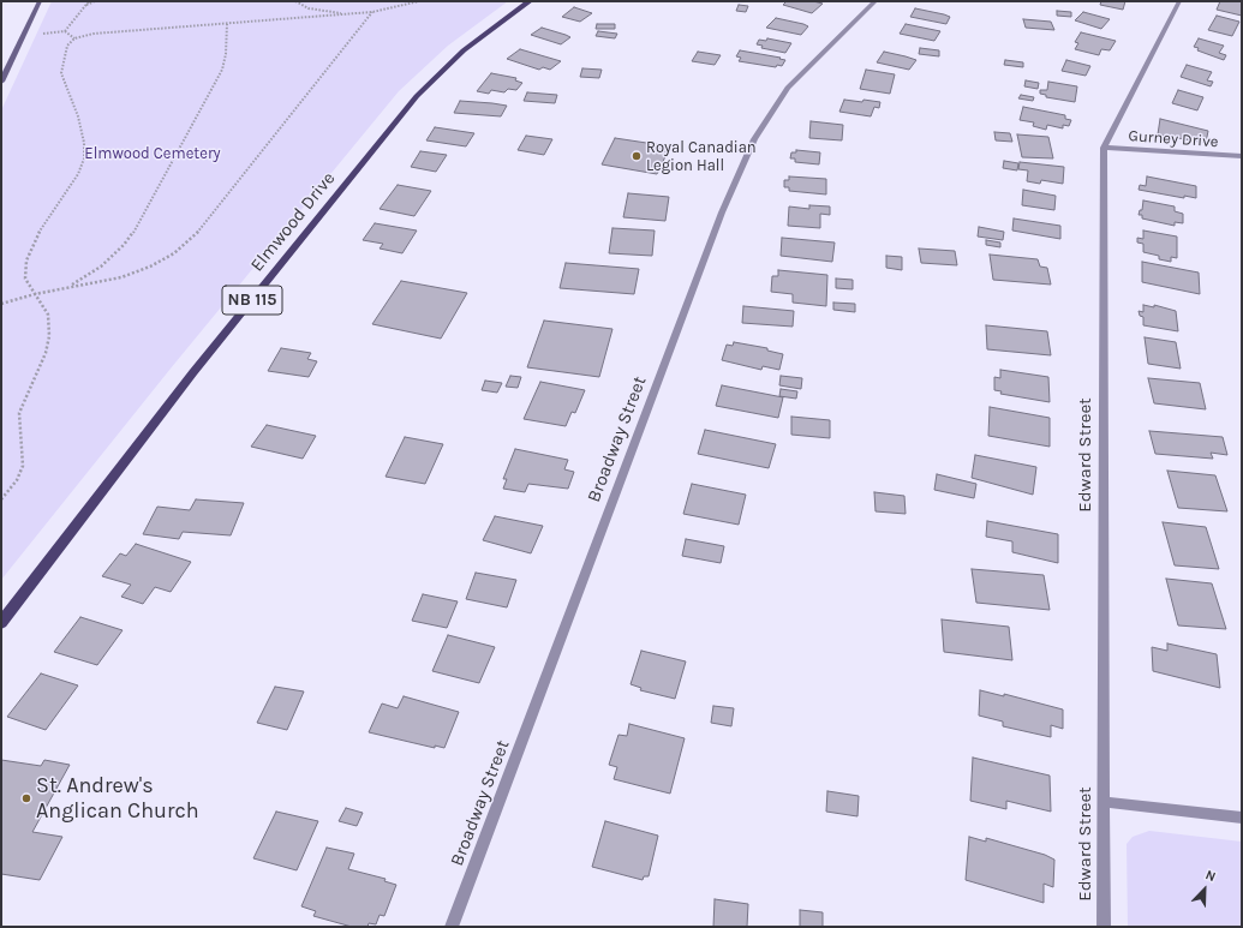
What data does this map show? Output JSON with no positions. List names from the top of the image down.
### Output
{
  "streets": {
    "main road": ["Elmwood Drive", "NB 115"],
    "street": ["Gurney Drive", "Broadway Street", "Edward Street"]
  },
  "crossings": [
    ["Gurney Drive", "Edward Street"]
  ],
  "parks": ["Elmwood Cemetery"],
  "places": ["Royal Canadian Legion Hall", "St. Andrew's Anglican Church"],
  "north": "top right"
}
